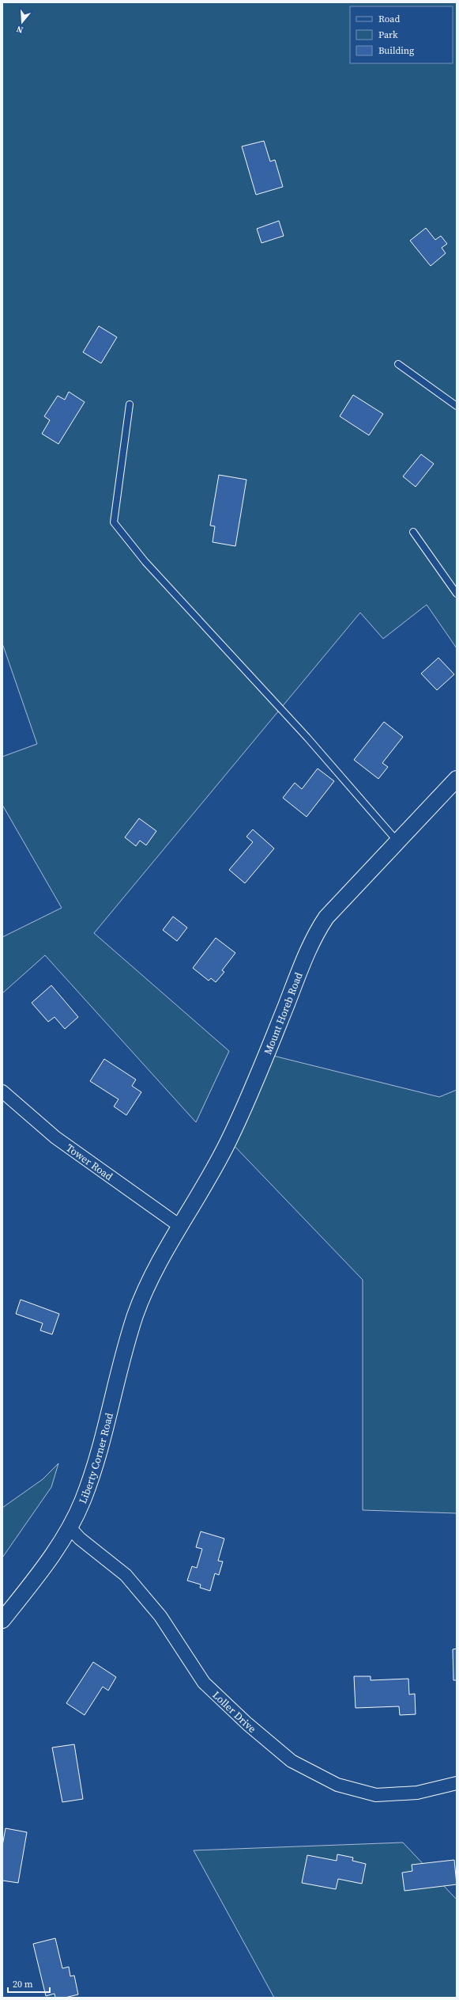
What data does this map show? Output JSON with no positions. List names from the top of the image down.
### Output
{
  "streets": {
    "street": [
      "Mount Horeb Road",
      "Tower Road",
      "Liberty Corner Road",
      "Loller Drive"
    ]
  },
  "crossings": [
    ["Mount Horeb Road", "Tower Road"],
    ["Mount Horeb Road", "Liberty Corner Road"],
    ["Liberty Corner Road", "Loller Drive"]
  ],
  "legend": ["Road", "Park", "Building"],
  "scale_bar": "20 m",
  "north": "bottom"
}
